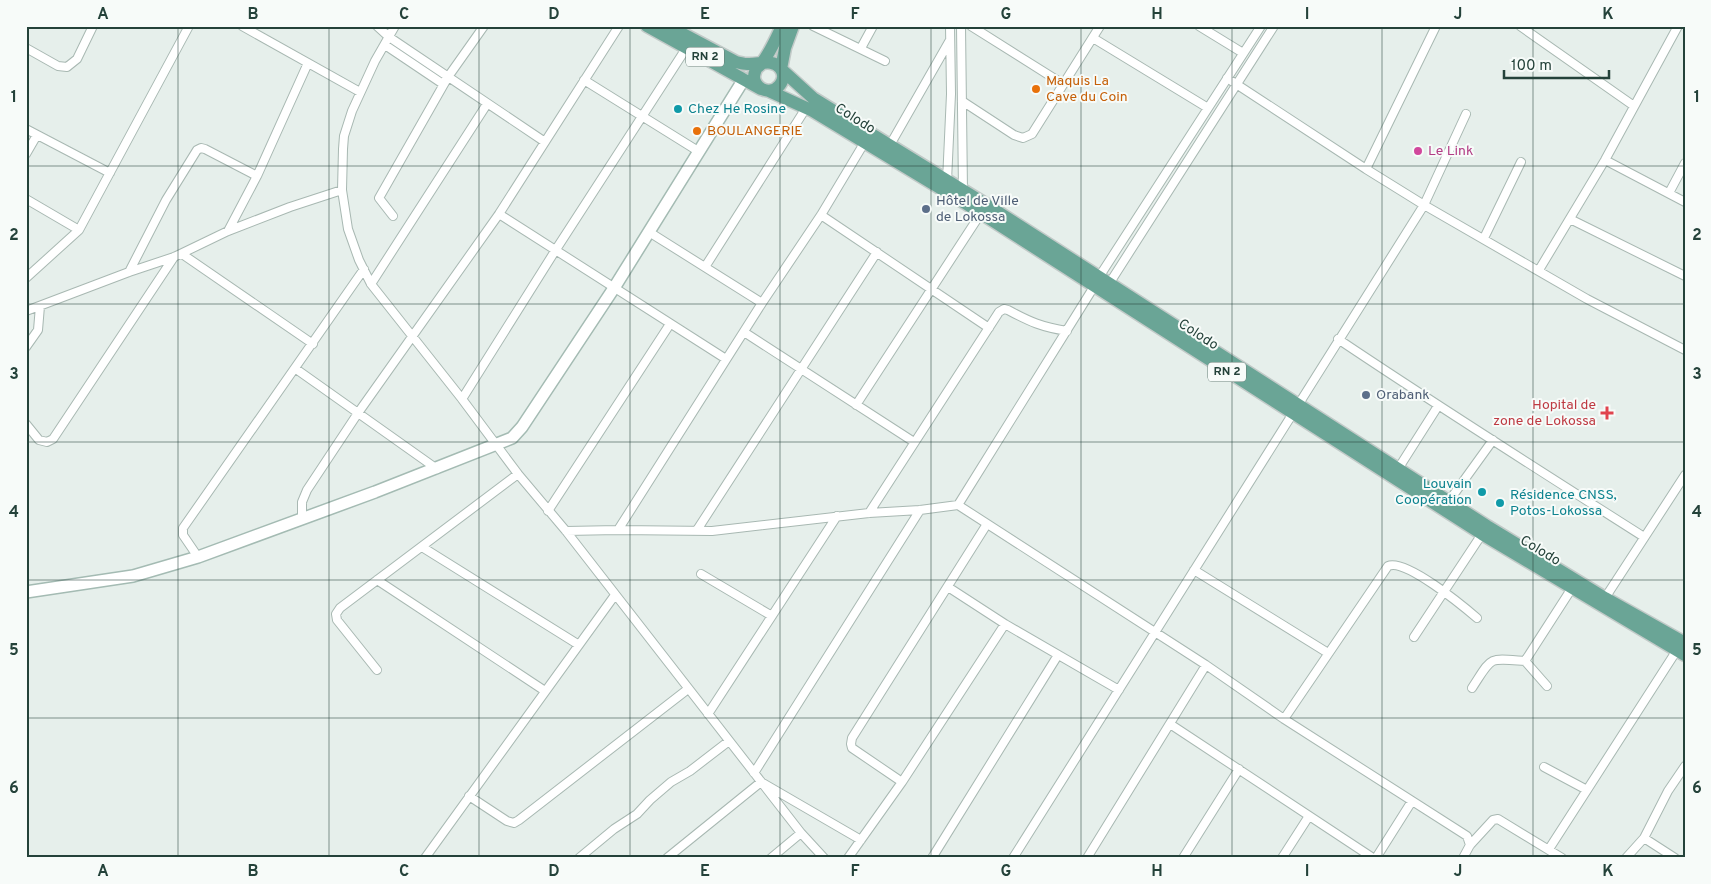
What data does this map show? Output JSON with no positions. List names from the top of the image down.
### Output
{
  "streets": {
    "main road": ["RN 2", "Colodo"]
  },
  "crossings": [
    ["RN 2", "Colodo"]
  ],
  "places": {
    "other": [
      "Maquis La Cave du Coin",
      "Chez He Rosine",
      "BOULANGERIE",
      "Le Link",
      "Hôtel de Ville de Lokossa",
      "Orabank",
      "Louvain Coopération",
      "Résidence CNSS, Potos-Lokossa"
    ],
    "health": ["Hopital de zone de Lokossa"]
  },
  "scale_bar": "100 m",
  "grid": {
    "columns": [
      "A",
      "B",
      "C",
      "D",
      "E",
      "F",
      "G",
      "H",
      "I",
      "J",
      "K"
    ],
    "rows": [
      "1",
      "2",
      "3",
      "4",
      "5",
      "6"
    ]
  }
}
